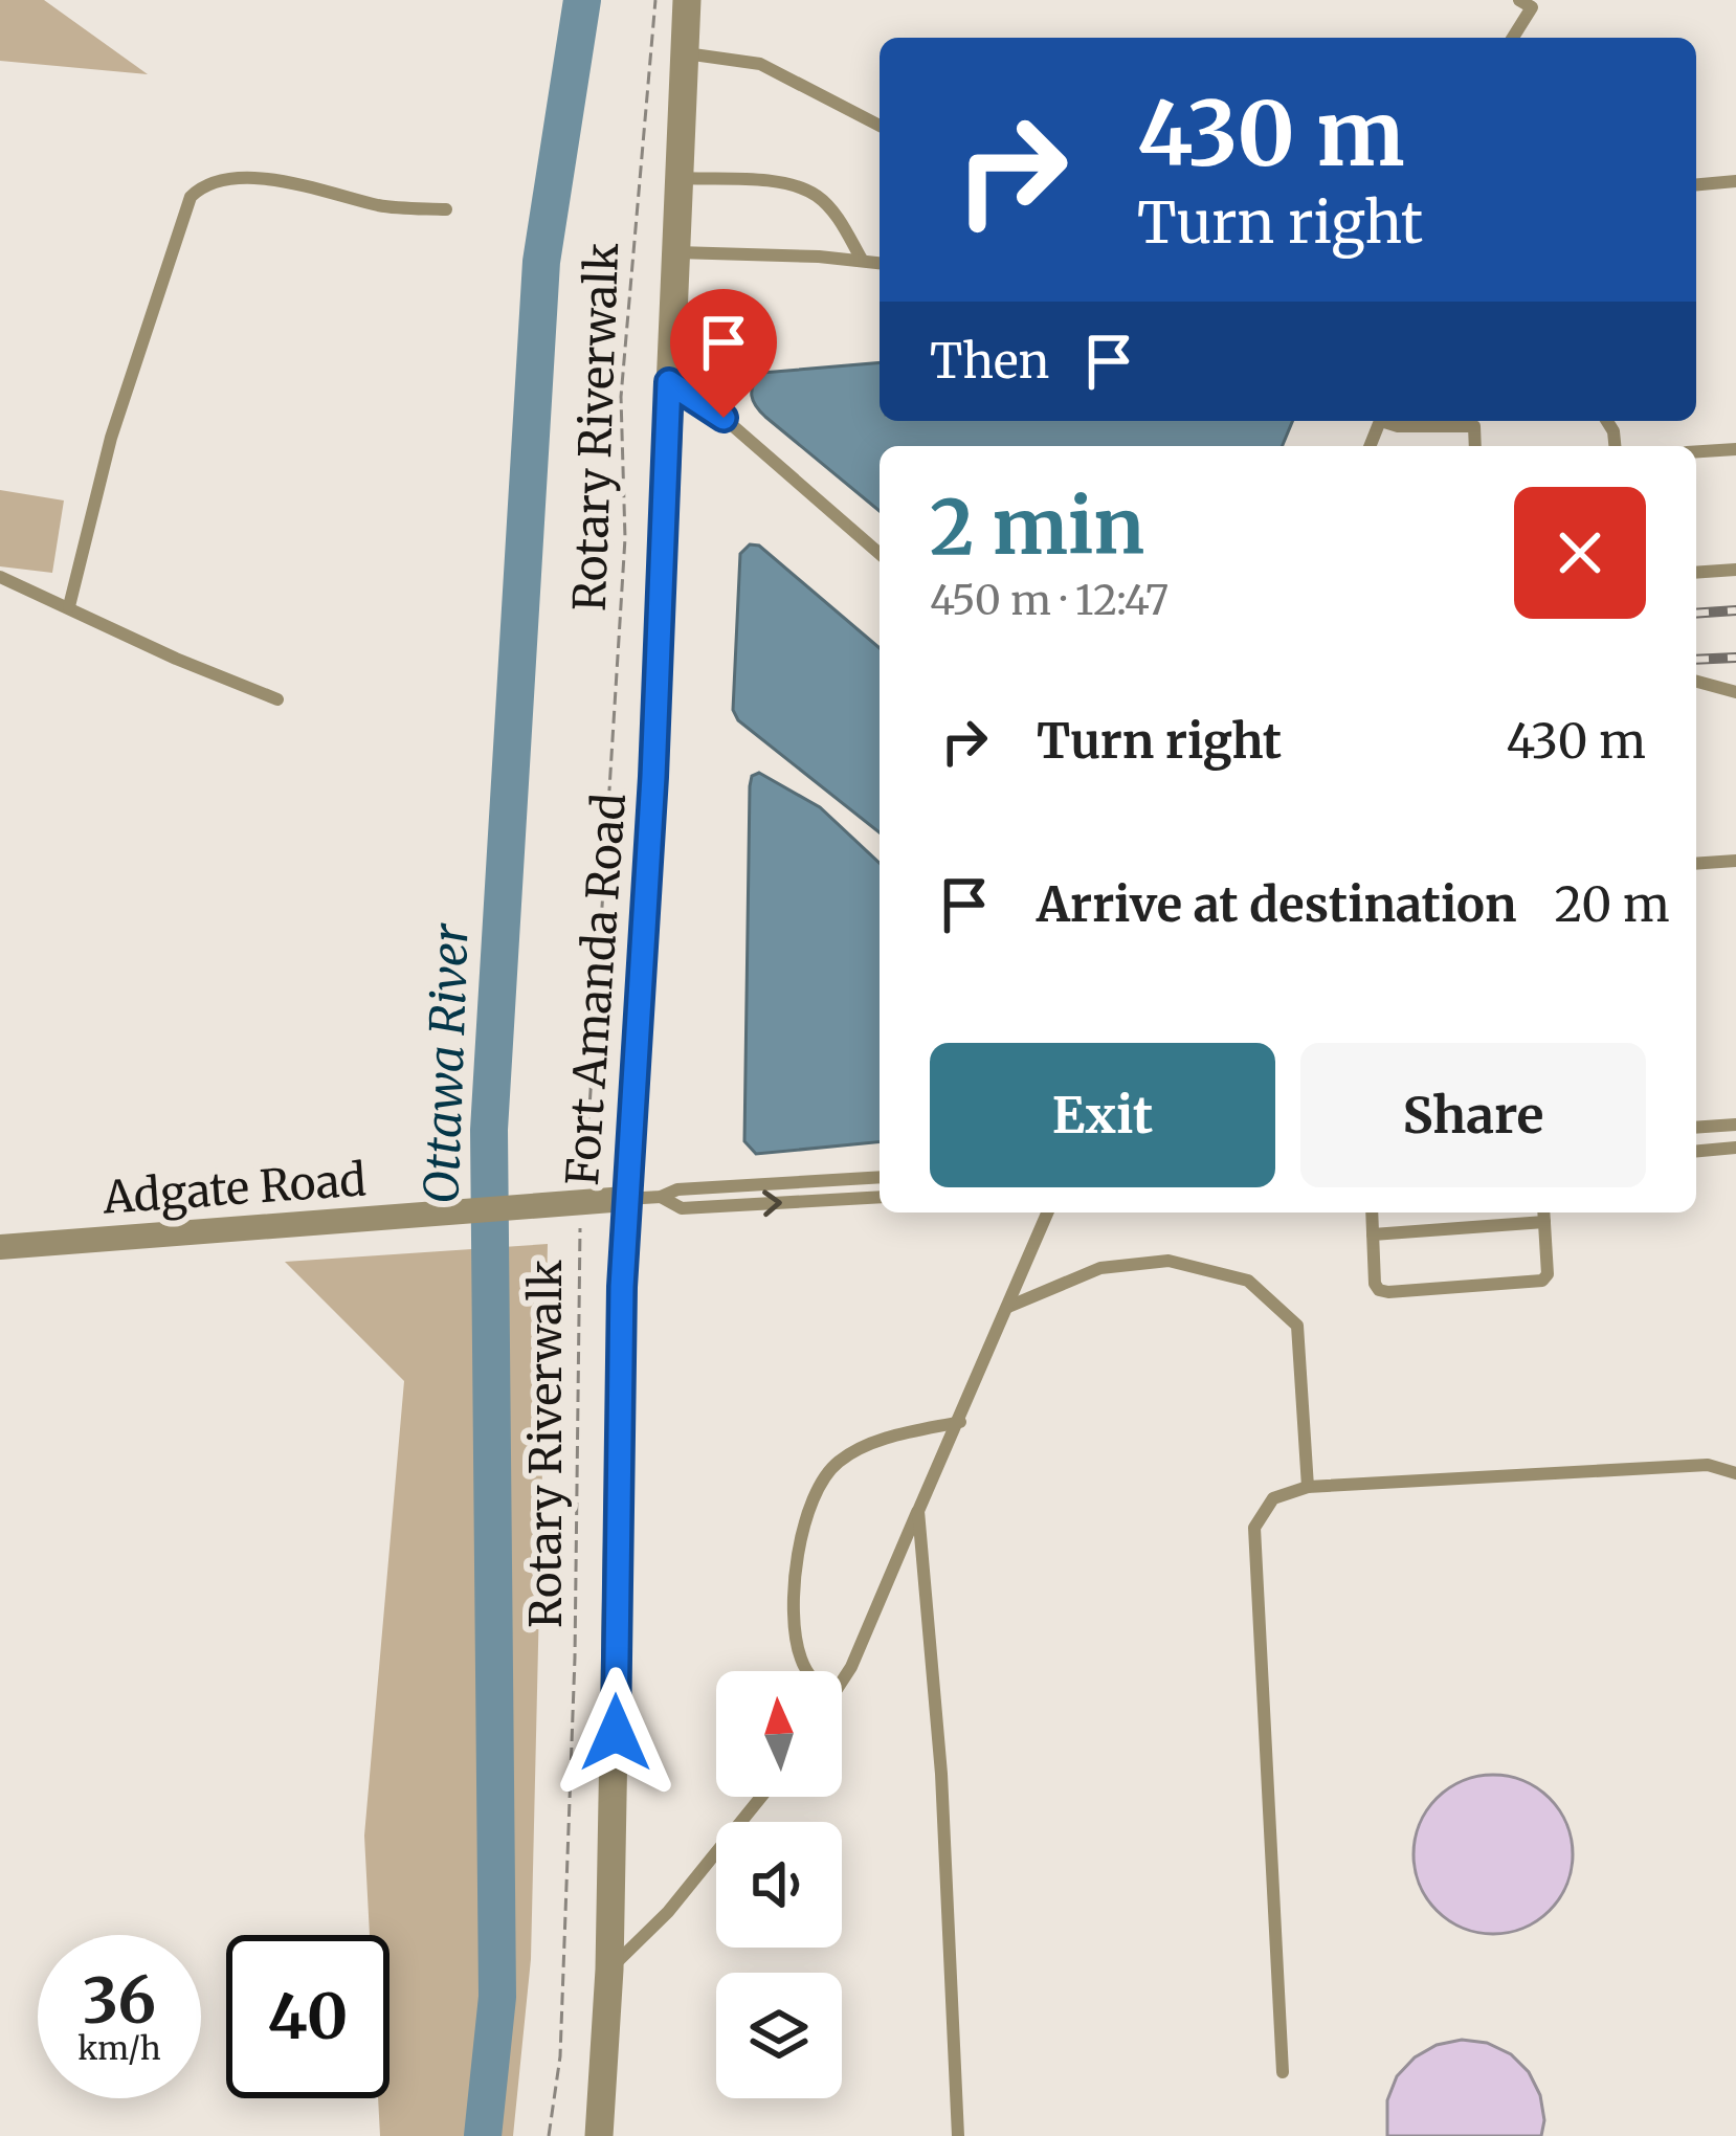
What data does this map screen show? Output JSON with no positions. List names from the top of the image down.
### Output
{
  "streets": {
    "street": ["Fort Amanda Road", "Adgate Road"],
    "path": ["Rotary Riverwalk"]
  },
  "crossings": [
    ["Rotary Riverwalk", "Adgate Road"],
    ["Fort Amanda Road", "Adgate Road"]
  ],
  "water": ["Ottawa River"],
  "north": "top",
  "page": {
    "turn": ["430 m", "Turn right"],
    "then": "Then",
    "heading": ["2 min", "450 m · 12:47"],
    "list": [
      {
        "name": "Turn right",
        "value": "430 m"
      },
      {
        "name": "Arrive at destination",
        "value": "20 m"
      }
    ],
    "buttons": ["Exit", "Share"],
    "speed": "36 km/h",
    "limit": "40"
  }
}
